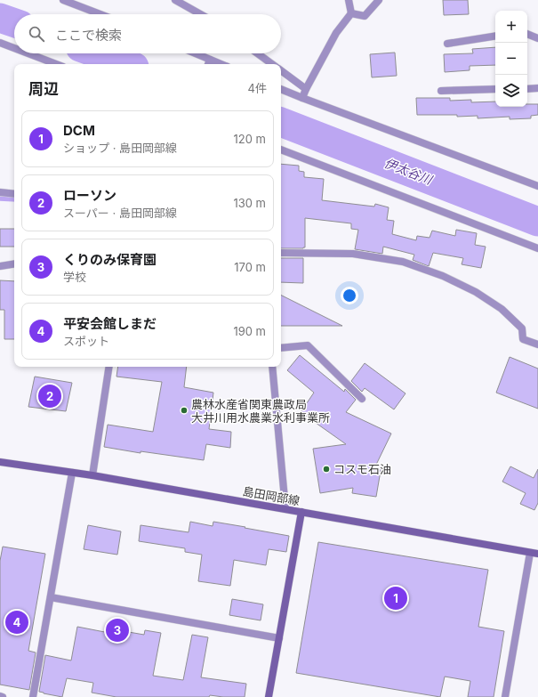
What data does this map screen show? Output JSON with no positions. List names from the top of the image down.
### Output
{
  "streets": {
    "main road": ["島田岡部線"]
  },
  "water": ["伊太谷川"],
  "places": ["農林水産省関東農政局 大井川用水農業水利事業所", "コスモ石油"],
  "page": {
    "map_buttons": ["+", "−"],
    "search": "ここで検索",
    "heading": ["周辺", "4件"],
    "list": [
      {
        "mark": "1",
        "name": "DCM",
        "note": "ショップ · 島田岡部線",
        "value": "120 m"
      },
      {
        "mark": "2",
        "name": "ローソン",
        "note": "スーパー · 島田岡部線",
        "value": "130 m"
      },
      {
        "mark": "3",
        "name": "くりのみ保育園",
        "note": "学校",
        "value": "170 m"
      },
      {
        "mark": "4",
        "name": "平安会館しまだ",
        "note": "スポット",
        "value": "190 m"
      }
    ],
    "pins": [
      "2",
      "1",
      "4",
      "3"
    ]
  }
}
